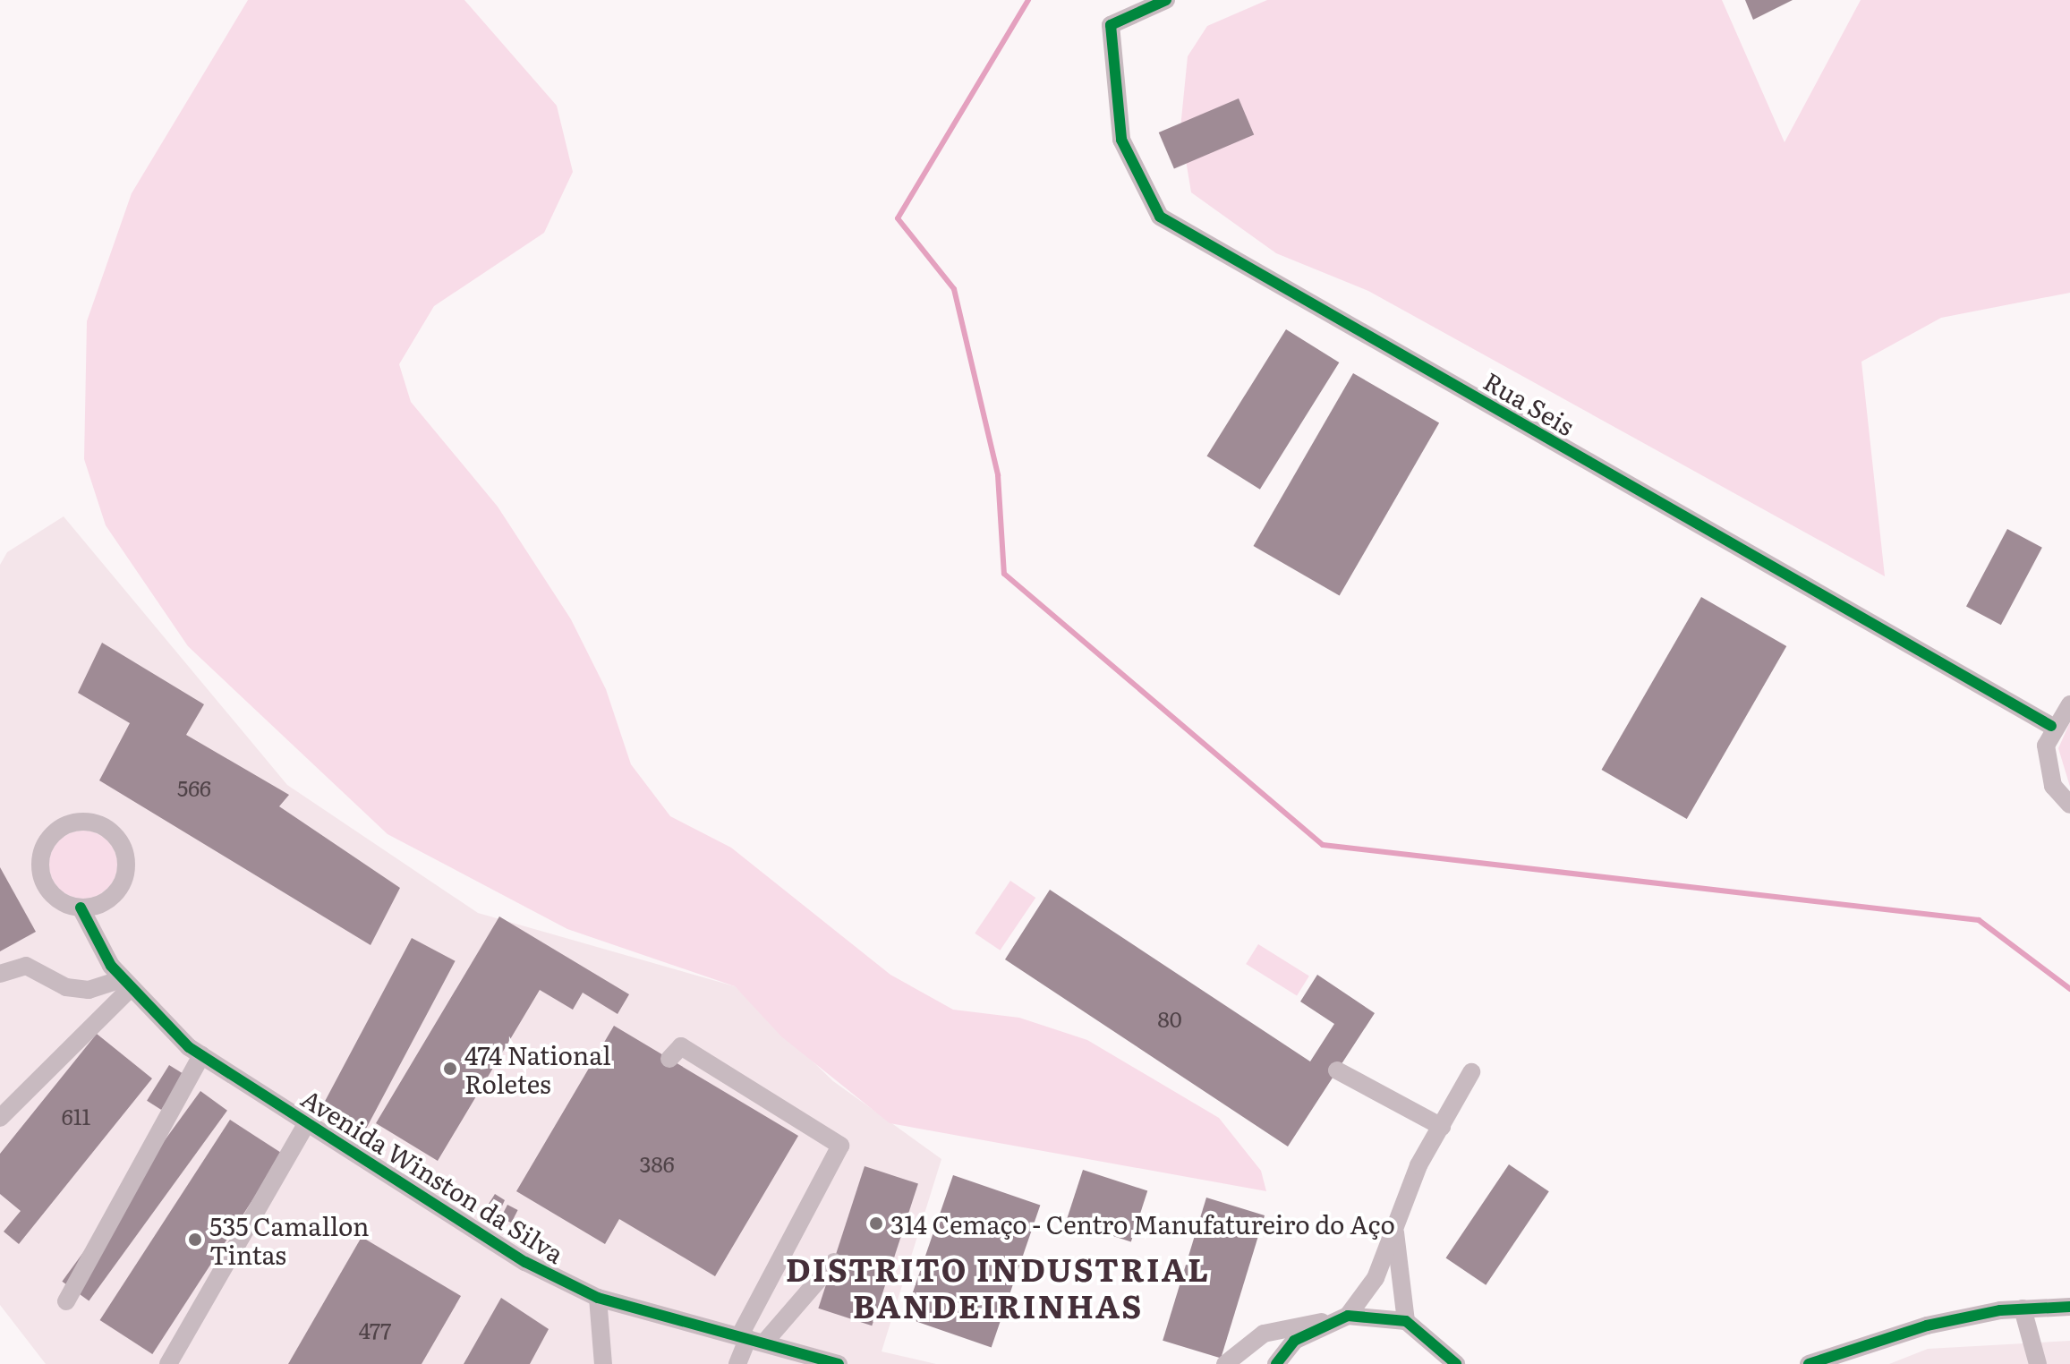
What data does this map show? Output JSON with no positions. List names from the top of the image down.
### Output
{
  "streets": {
    "street": ["Rua Seis", "Avenida Winston da Silva"]
  },
  "districts": ["DISTRITO INDUSTRIAL BANDEIRINHAS"],
  "places": ["474 National Roletes", "314 Cemaço - Centro Manufatureiro do Aço", "535 Camallon Tintas"],
  "house_numbers": [
    "566",
    "80",
    "611",
    "386",
    "477"
  ]
}
